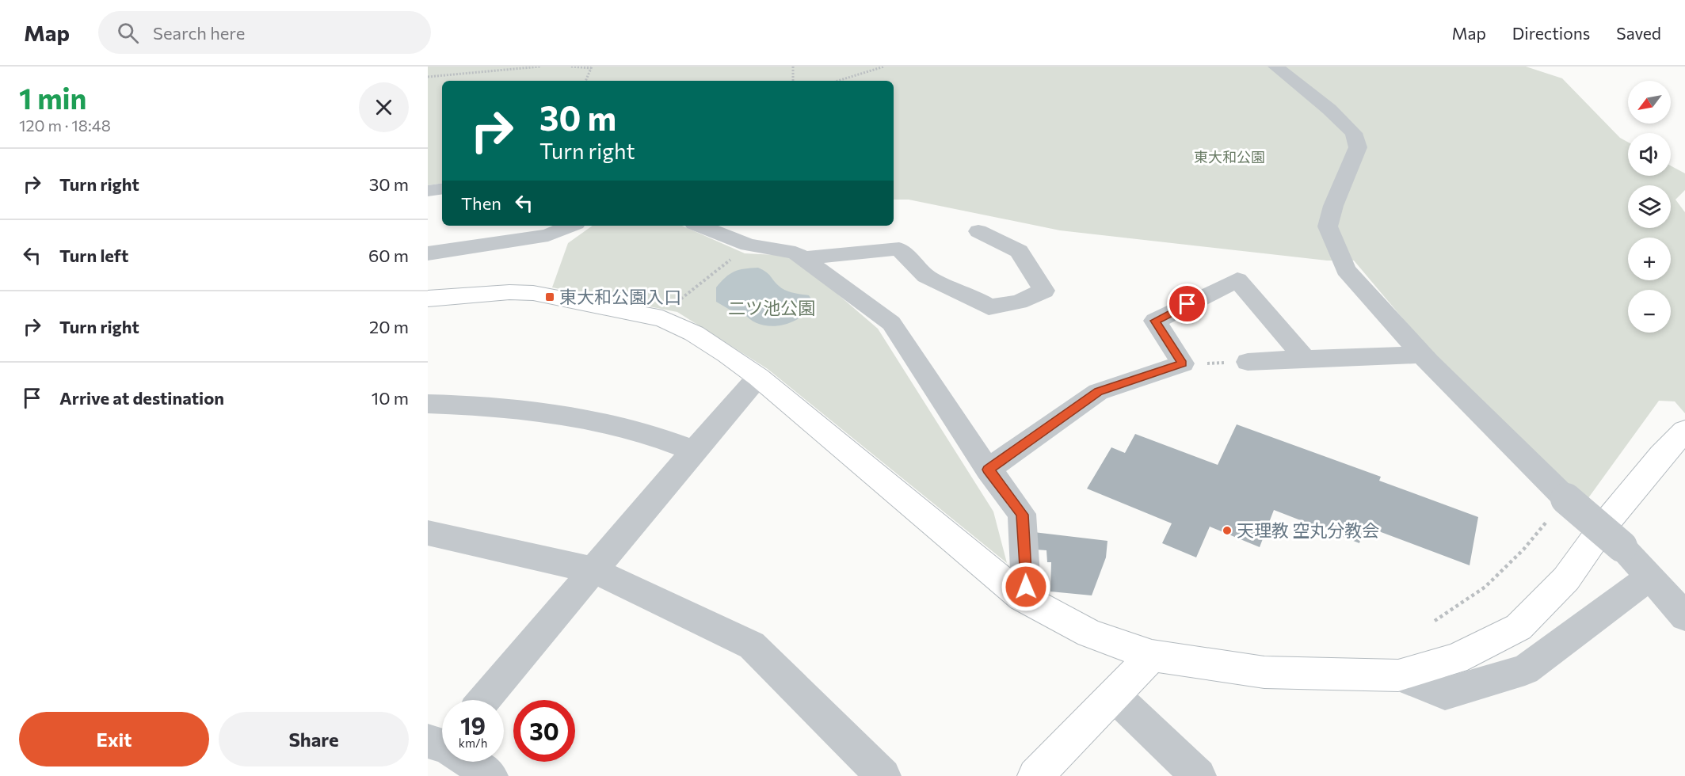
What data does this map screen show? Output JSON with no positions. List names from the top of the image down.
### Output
{
  "parks": ["東大和公園", "二ツ池公園"],
  "places": {
    "transit": ["東大和公園入口"],
    "other": ["天理教 空丸分教会"]
  },
  "north": "bottom left",
  "page": {
    "header": "Map",
    "search": "Search here",
    "nav": ["Map", "Directions", "Saved"],
    "heading": ["1 min", "120 m · 18:48"],
    "map_buttons": ["+", "−"],
    "turn": ["30 m", "Turn right"],
    "list": [
      {
        "name": "Turn right",
        "value": "30 m"
      },
      {
        "name": "Turn left",
        "value": "60 m"
      },
      {
        "name": "Turn right",
        "value": "20 m"
      },
      {
        "name": "Arrive at destination",
        "value": "10 m"
      }
    ],
    "then": "Then",
    "speed": "19 km/h",
    "limit": "30",
    "buttons": ["Exit", "Share"]
  }
}
